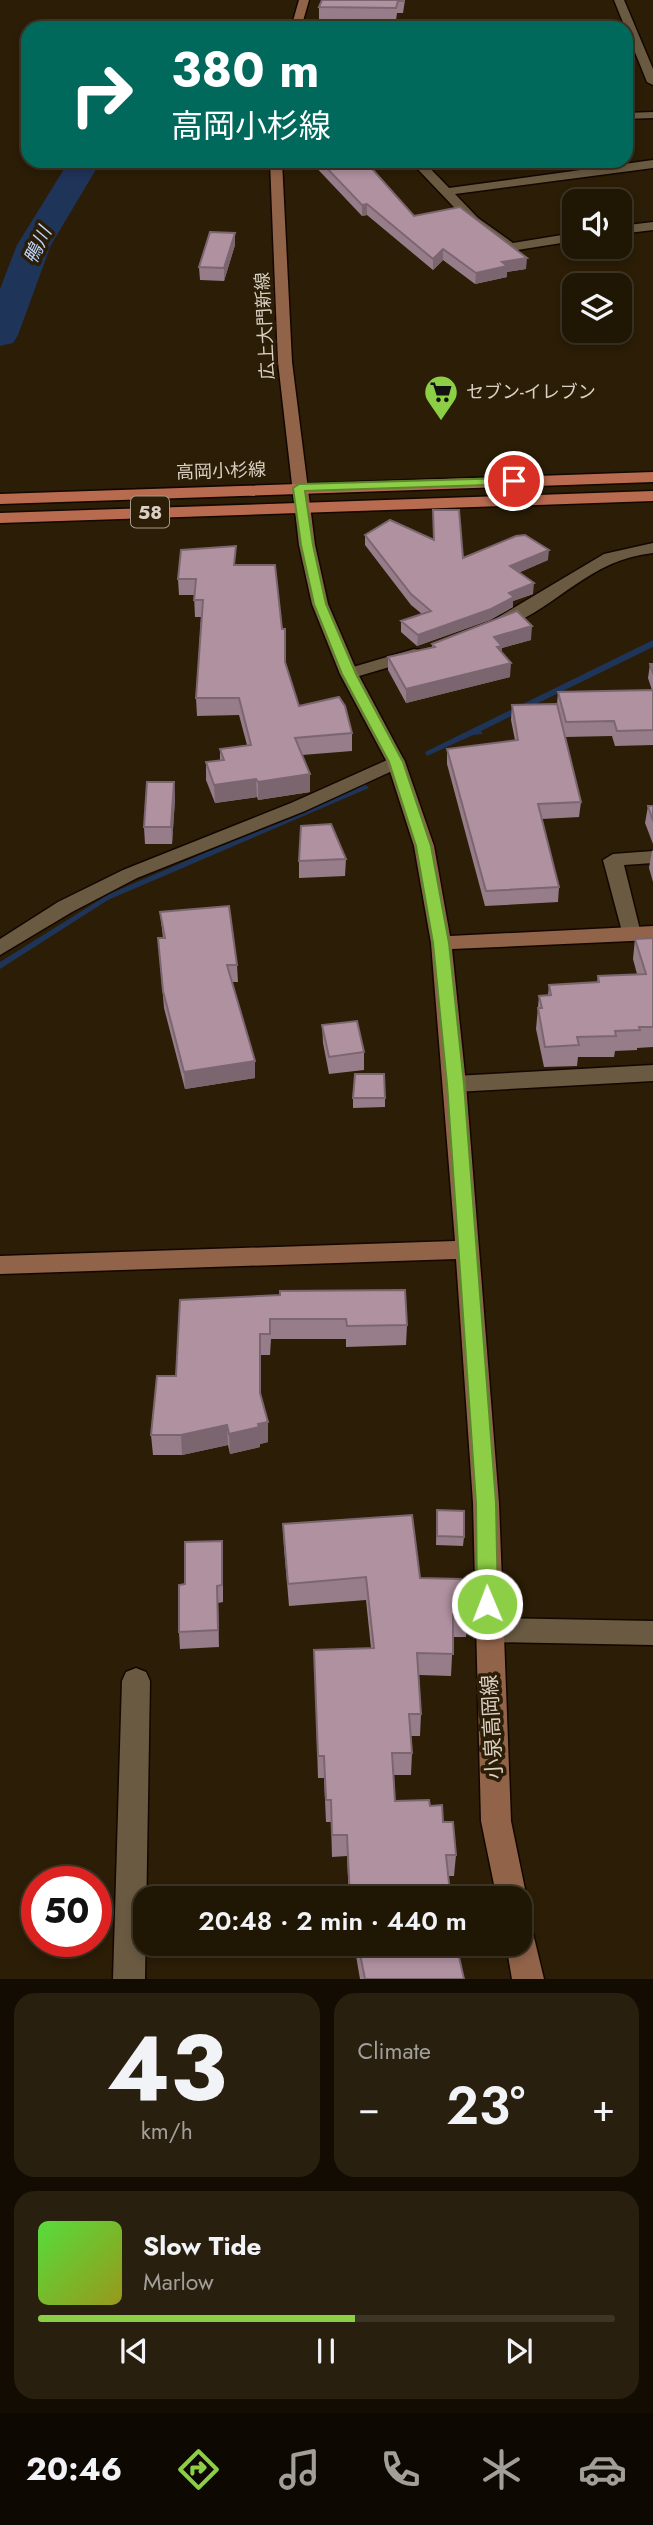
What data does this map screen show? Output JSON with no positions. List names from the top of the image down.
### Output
{
  "streets": {
    "main road": [
      "広上大門新線",
      "高岡小杉線",
      "58",
      "小泉高岡線"
    ]
  },
  "crossings": [
    ["広上大門新線", "高岡小杉線"],
    ["広上大門新線", "小泉高岡線"],
    ["高岡小杉線", "小泉高岡線"]
  ],
  "water": ["鴨川"],
  "places": {
    "supermarket": ["セブン-イレブン"]
  },
  "page": {
    "turn": ["380 m", "高岡小杉線"],
    "limit": "50",
    "trip": "20:48 · 2 min · 440 m",
    "tile": [
      ["43", "km/h"],
      "Climate"
    ],
    "heat": ["−", "23°", "+"],
    "song": ["Slow Tide", "Marlow"],
    "tabs": "20:46"
  }
}
